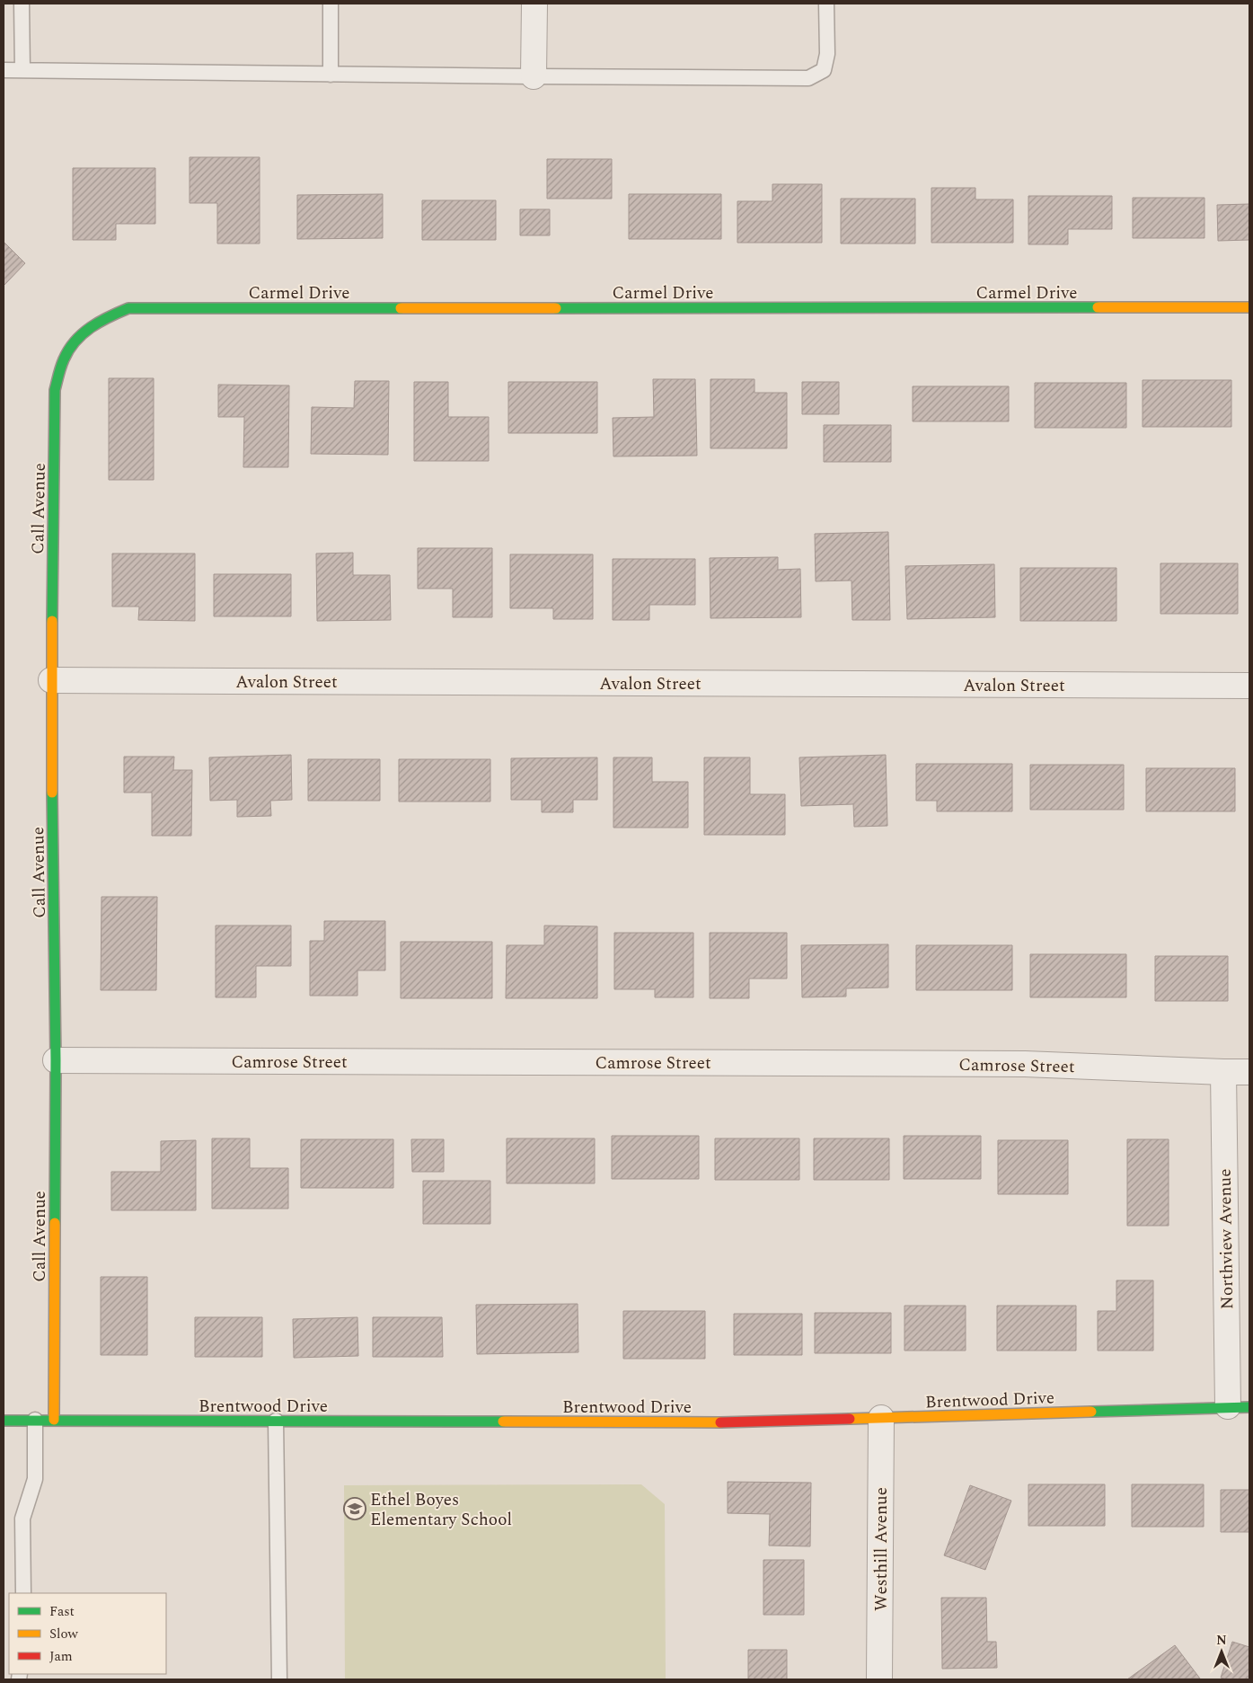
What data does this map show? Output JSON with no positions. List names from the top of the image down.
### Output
{
  "streets": {
    "street": [
      "Carmel Drive",
      "Call Avenue",
      "Avalon Street",
      "Camrose Street",
      "Northview Avenue",
      "Brentwood Drive",
      "Westhill Avenue"
    ]
  },
  "crossings": [
    ["Carmel Drive", "Call Avenue"],
    ["Call Avenue", "Avalon Street"],
    ["Call Avenue", "Camrose Street"],
    ["Call Avenue", "Brentwood Drive"],
    ["Camrose Street", "Northview Avenue"],
    ["Northview Avenue", "Brentwood Drive"],
    ["Brentwood Drive", "Westhill Avenue"]
  ],
  "places": {
    "school or university": ["Ethel Boyes Elementary School"]
  },
  "legend": ["Fast", "Slow", "Jam"],
  "north": "top"
}
